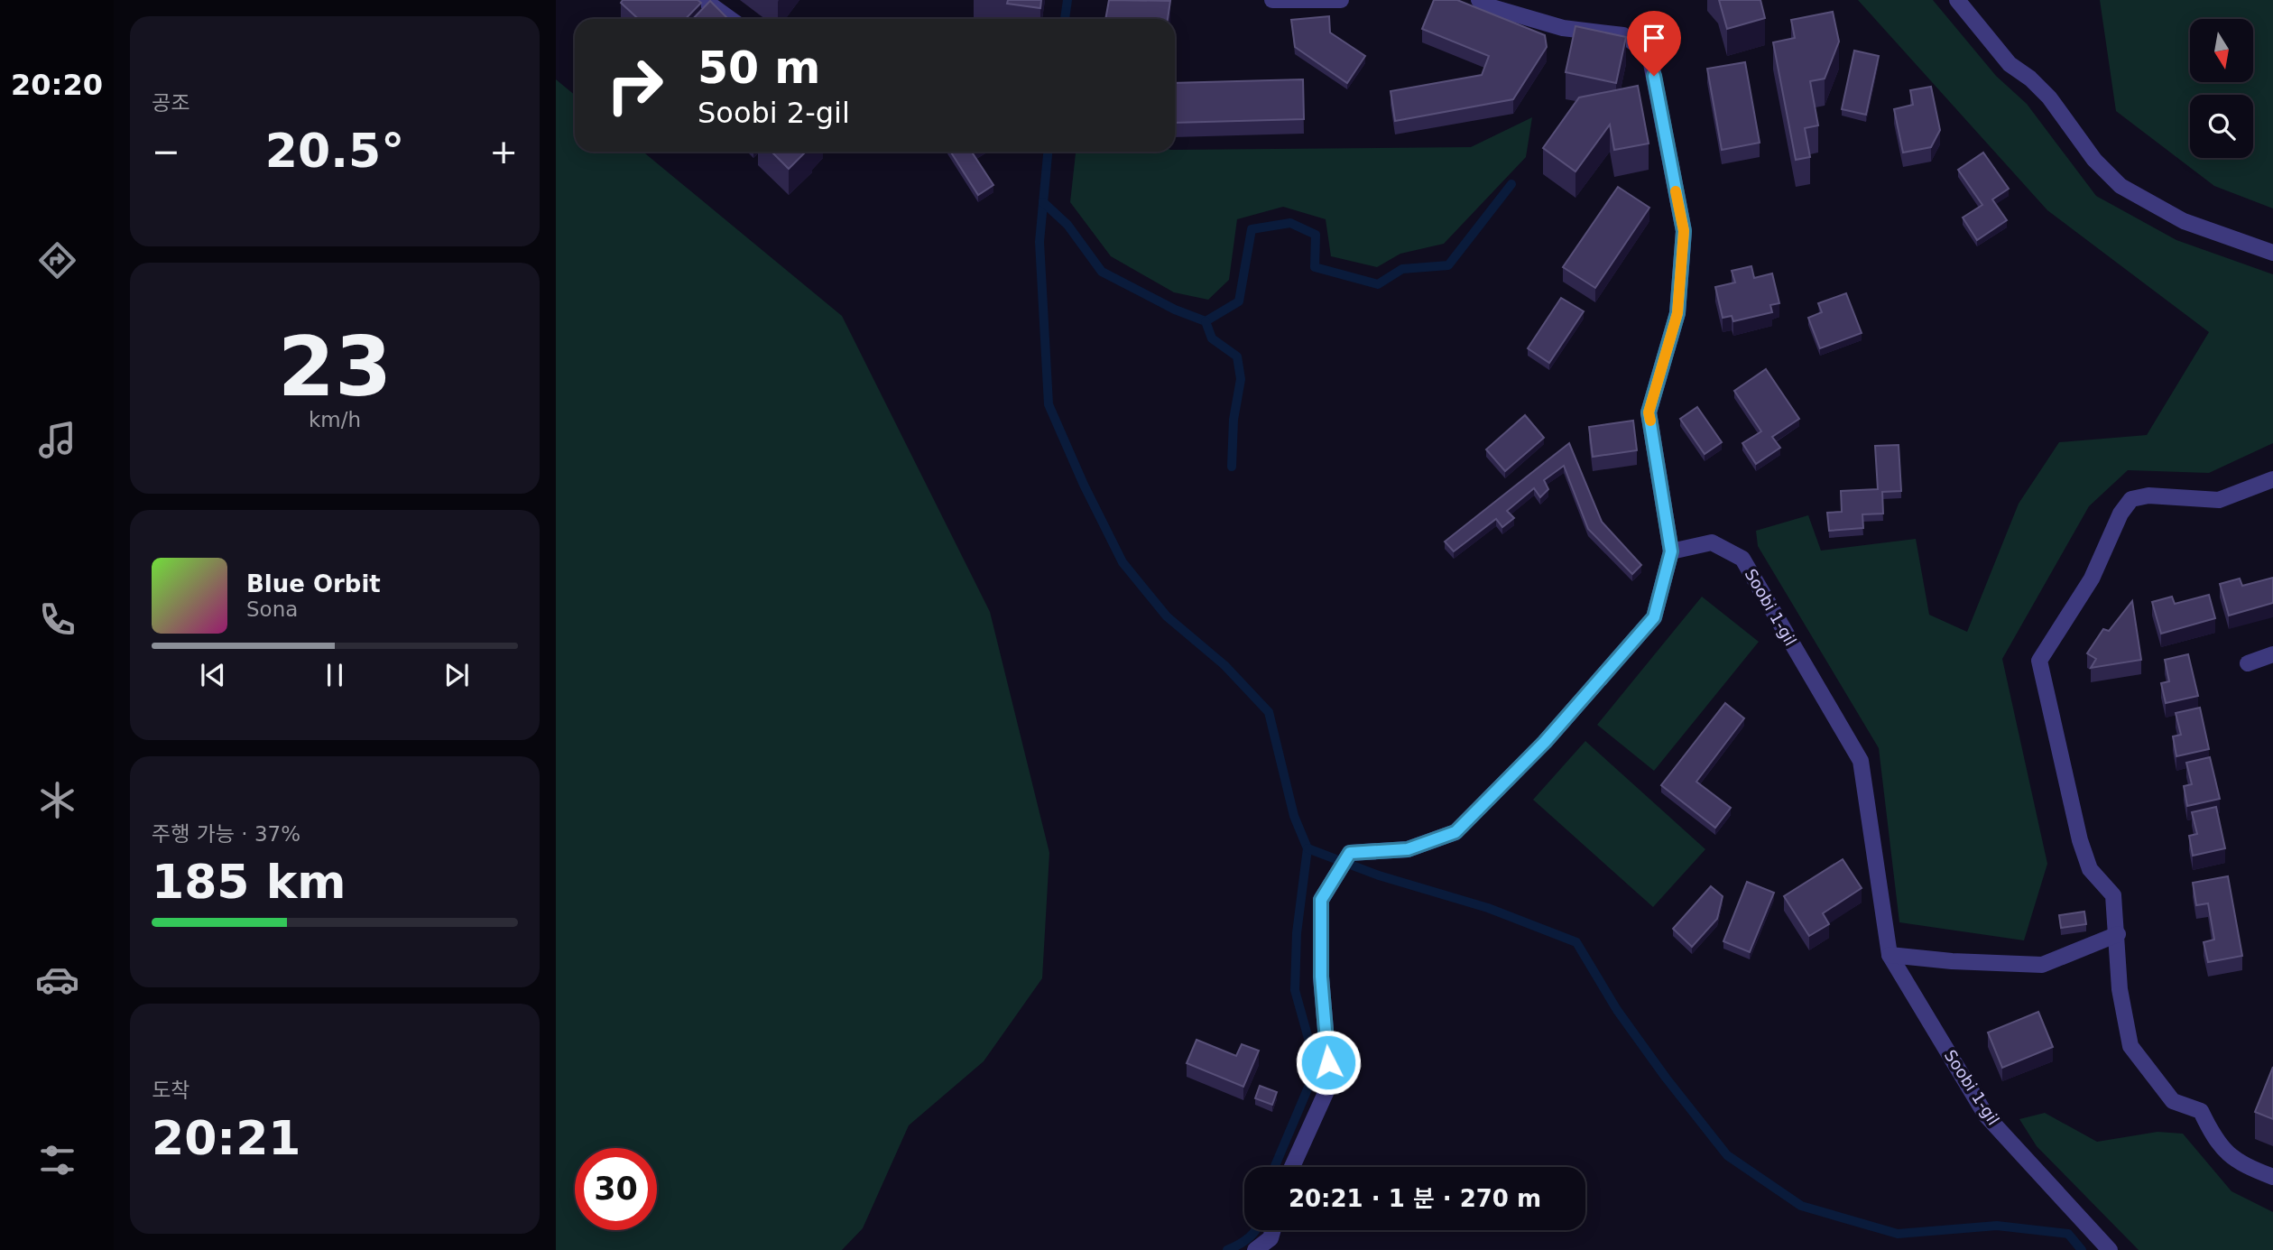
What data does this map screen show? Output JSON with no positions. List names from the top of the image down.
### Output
{
  "streets": {
    "street": ["Soobi 1-gil"]
  },
  "north": "bottom",
  "page": {
    "tabs": "20:20",
    "tile": [
      "공조",
      ["23", "km/h"],
      ["주행 가능 · 37%", "185 km"],
      ["도착", "20:21"]
    ],
    "turn": ["50 m", "Soobi 2-gil"],
    "heat": ["−", "20.5°", "+"],
    "song": ["Blue Orbit", "Sona"],
    "limit": "30",
    "trip": "20:21 · 1 분 · 270 m"
  }
}
